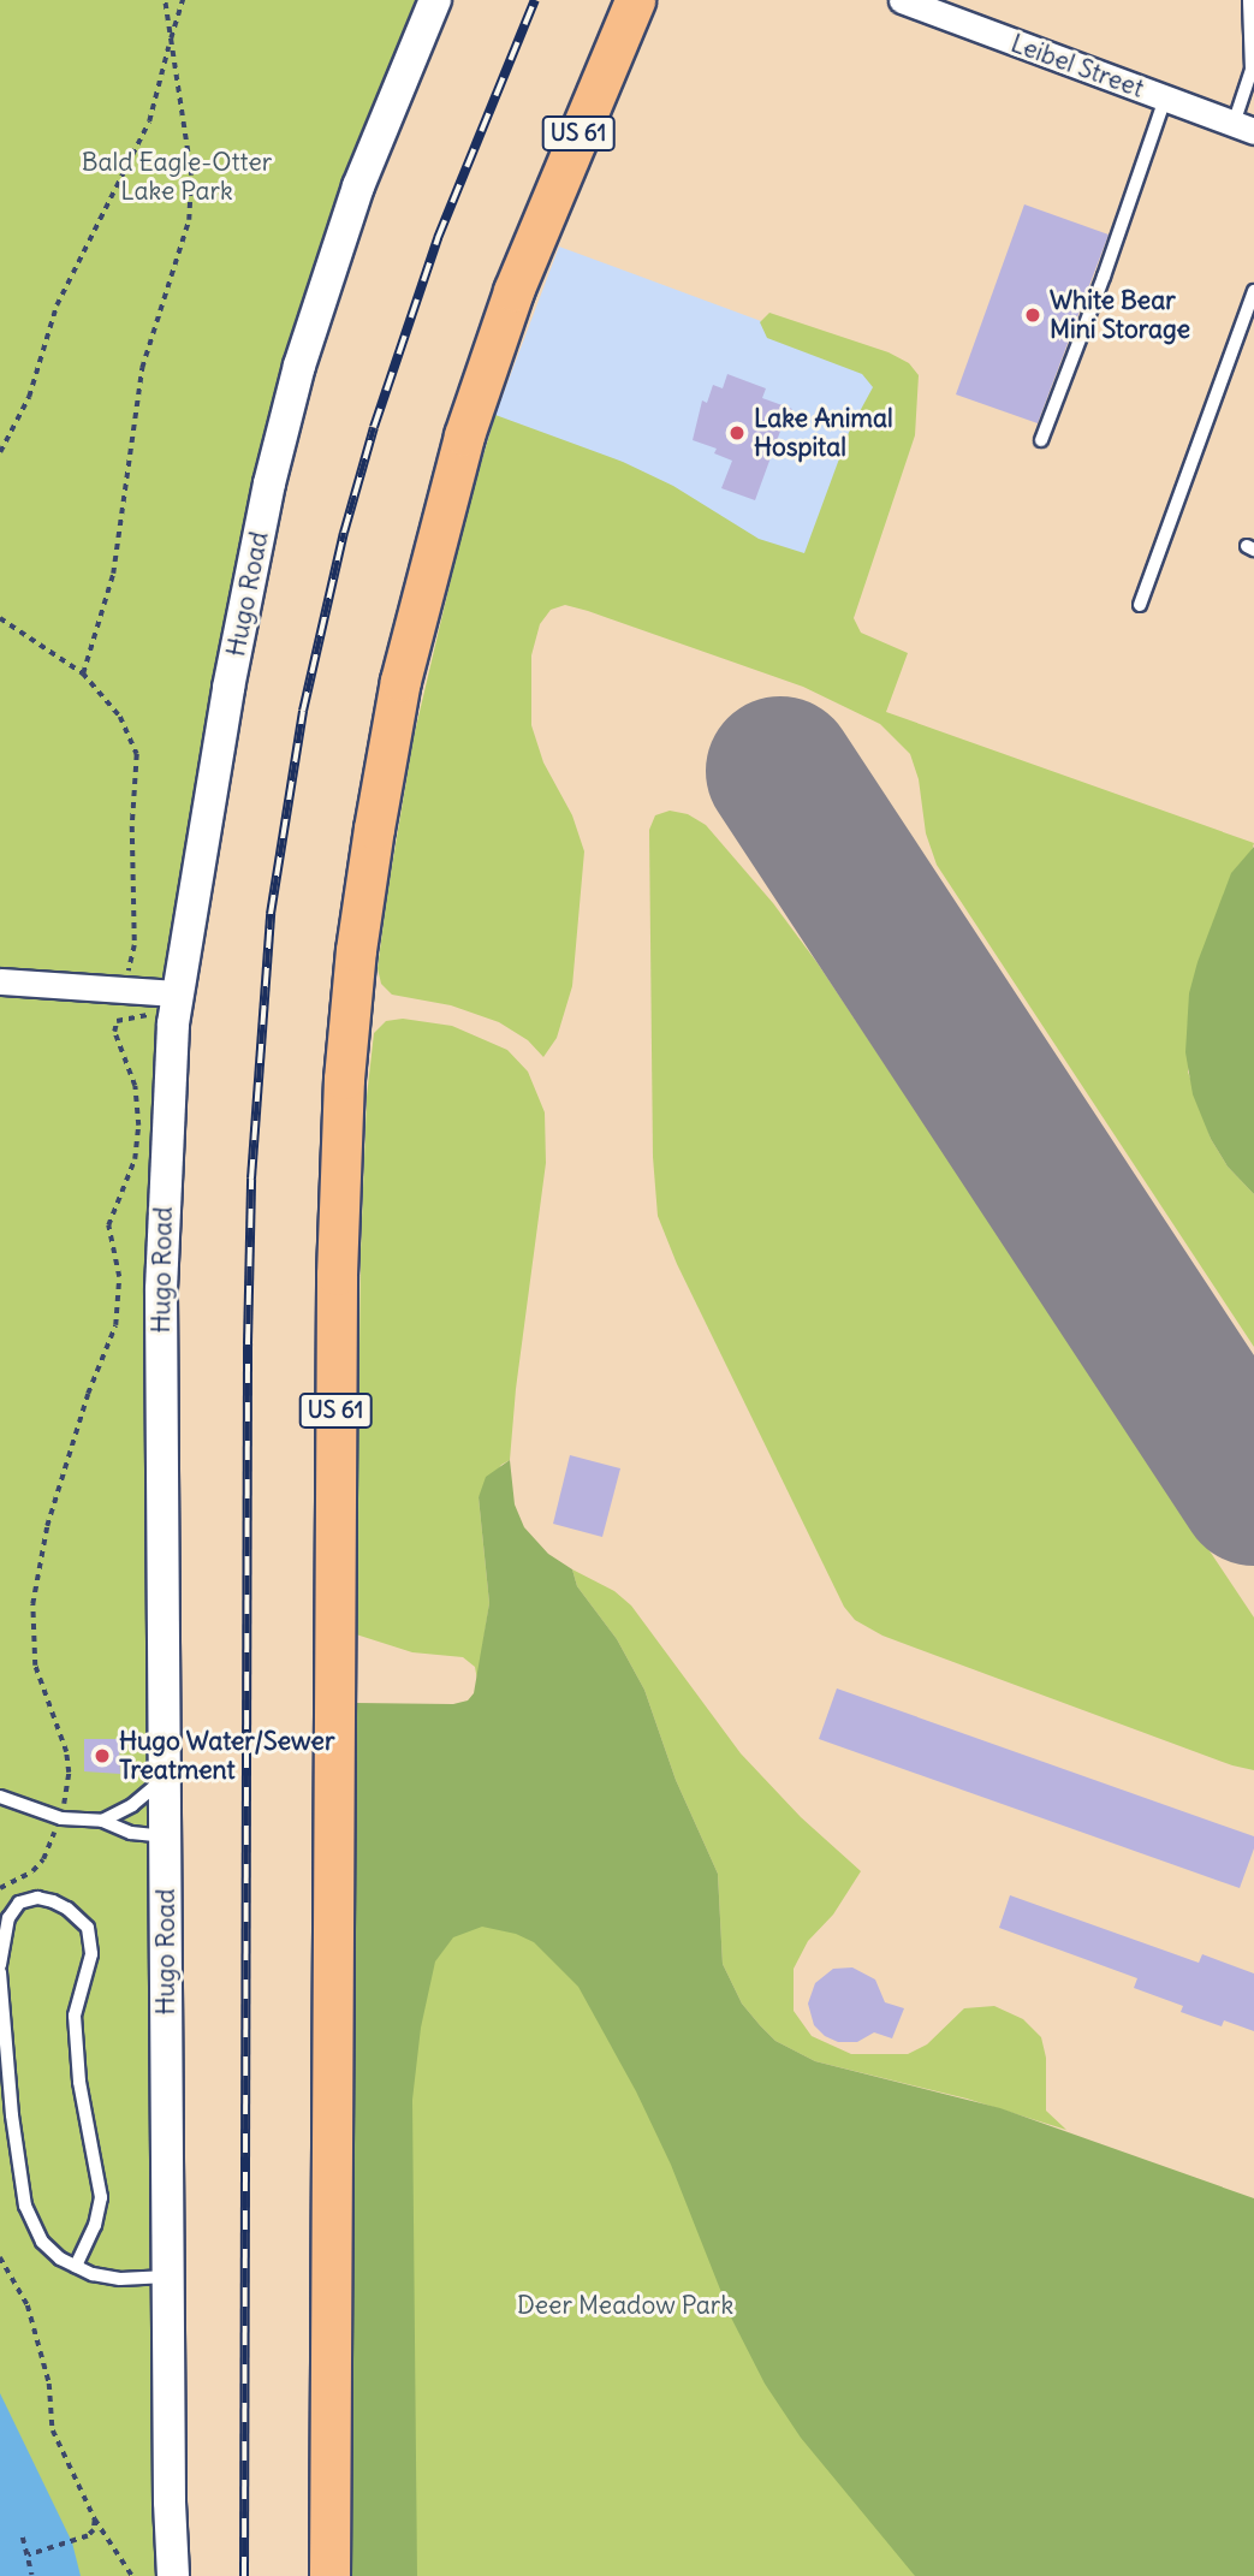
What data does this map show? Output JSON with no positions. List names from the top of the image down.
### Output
{
  "streets": {
    "main road": ["US 61"],
    "street": ["Leibel Street", "Hugo Road"]
  },
  "parks": ["Bald Eagle-Otter Lake Park", "Deer Meadow Park"],
  "places": ["White Bear Mini Storage", "Lake Animal Hospital", "Hugo Water/Sewer Treatment"]
}
